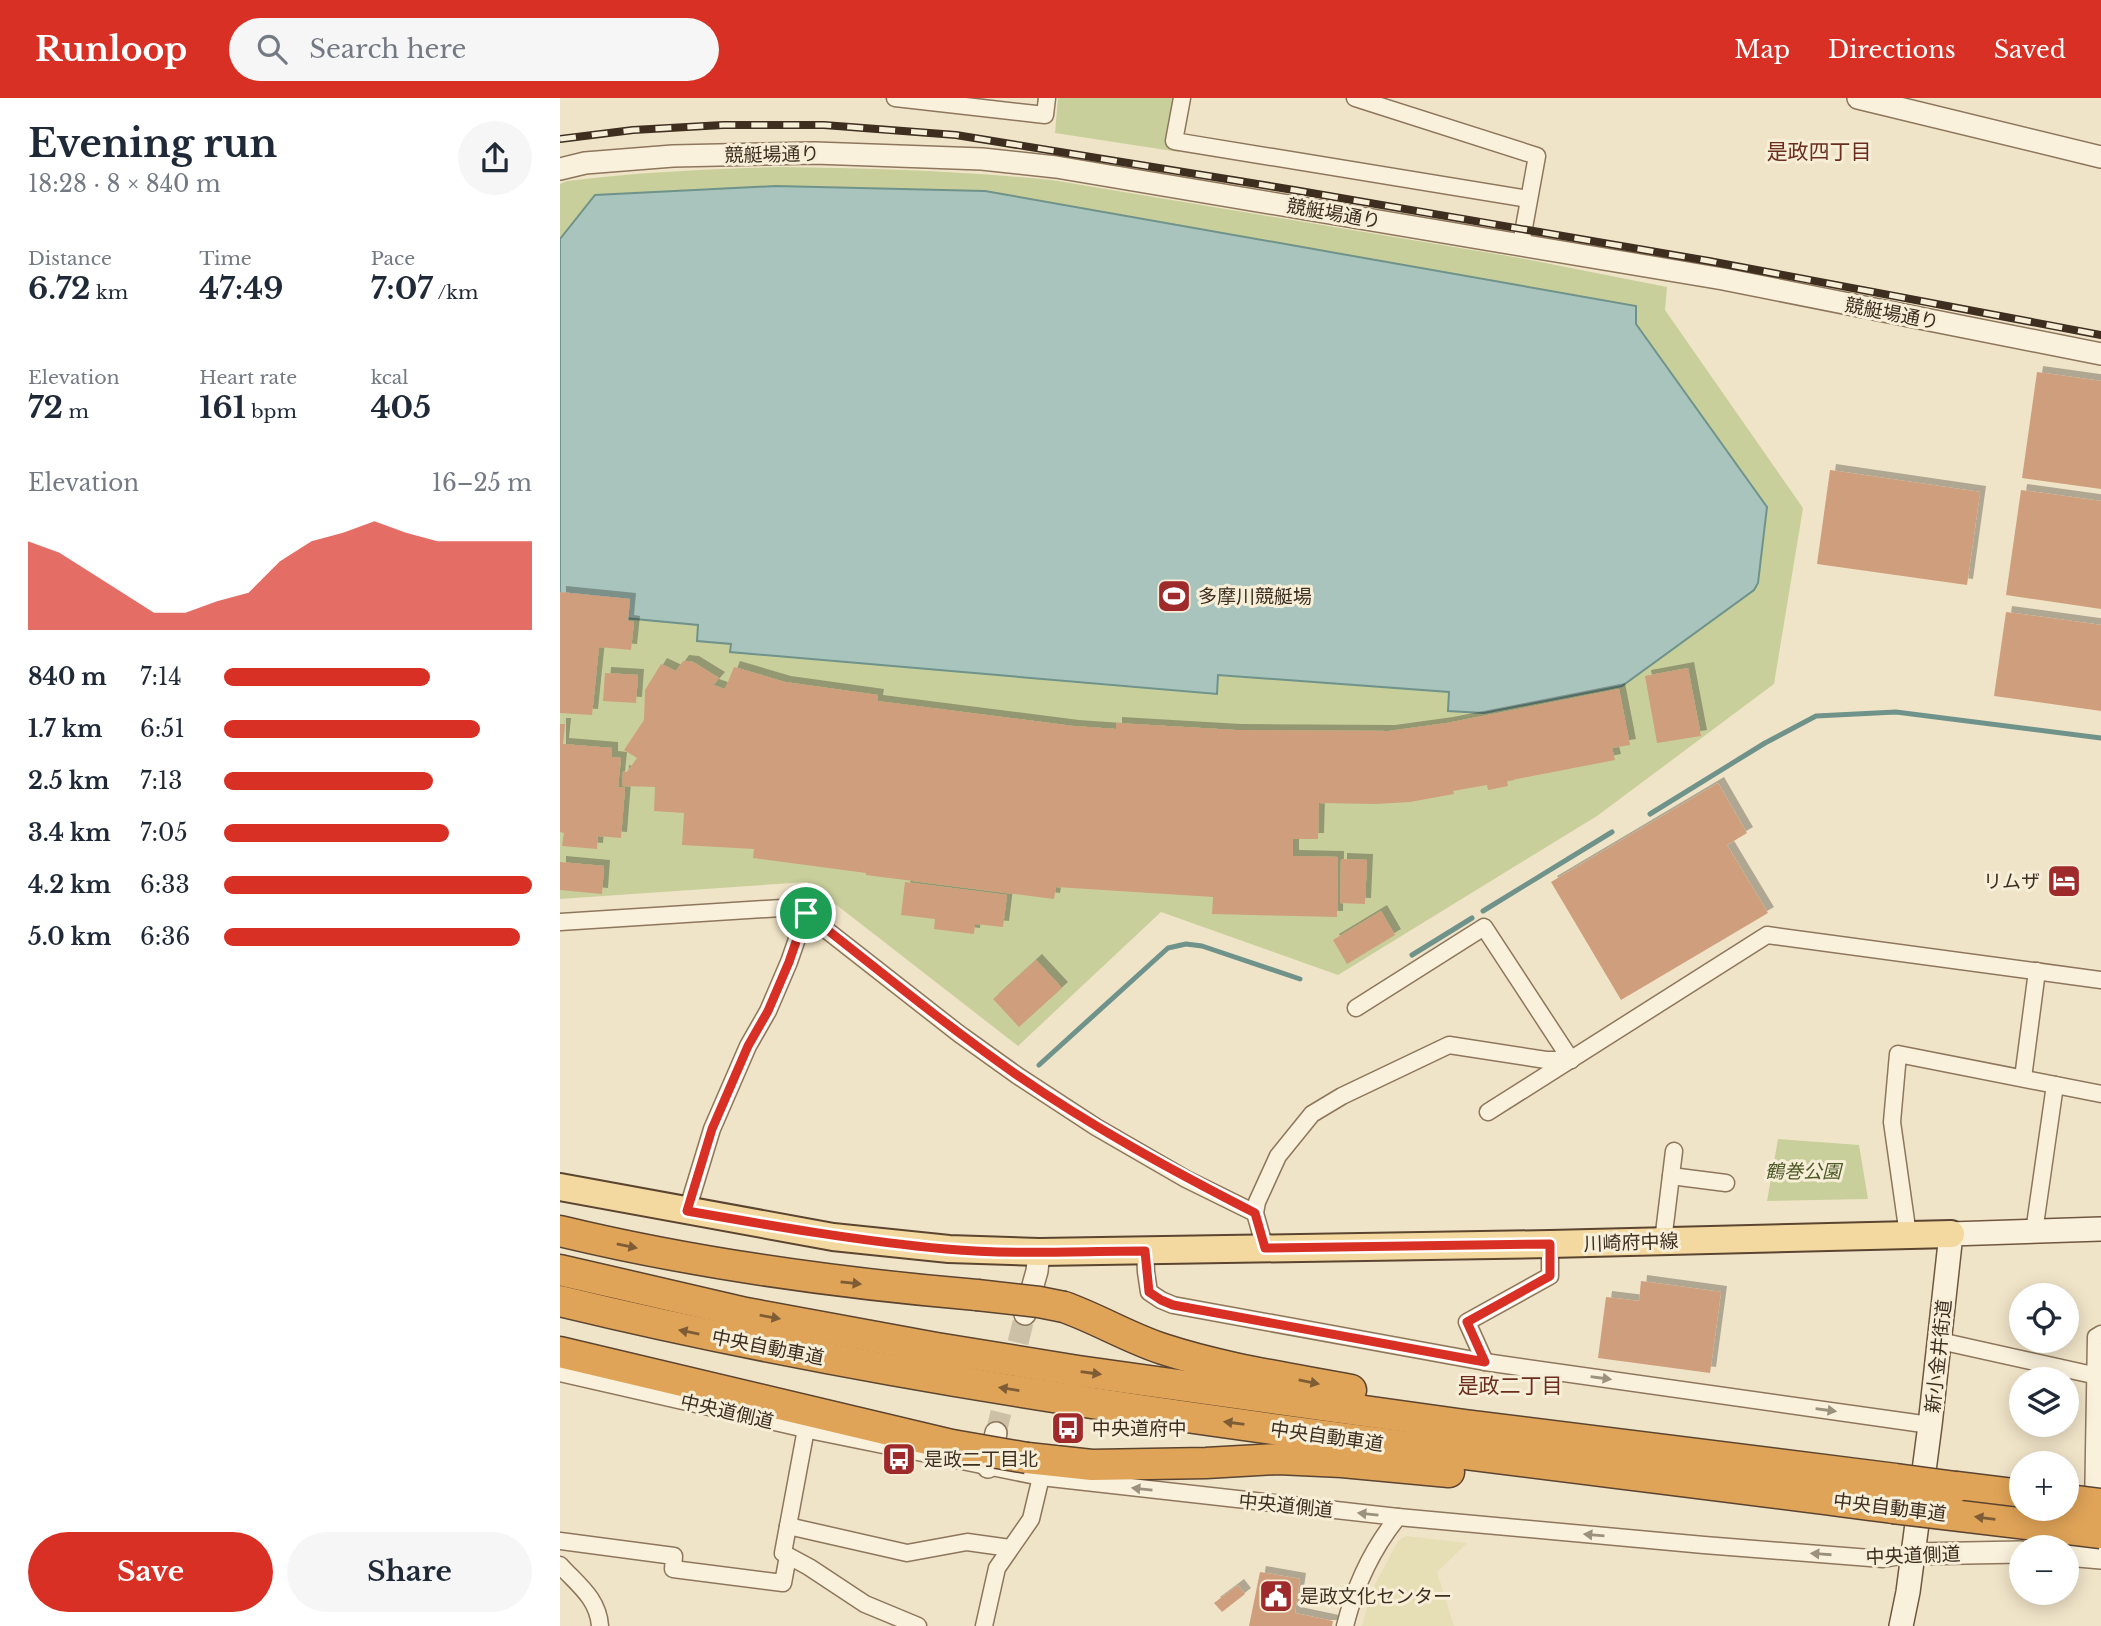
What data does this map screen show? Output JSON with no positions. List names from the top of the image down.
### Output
{
  "streets": {
    "highway": ["中央自動車道"],
    "main road": ["川崎府中線", "新小金井街道"],
    "street": ["競艇場通り", "中央道側道"]
  },
  "crossings": [
    ["川崎府中線", "新小金井街道"],
    ["新小金井街道", "中央道側道"]
  ],
  "one_way": ["中央道側道"],
  "districts": ["是政四丁目", "是政二丁目"],
  "parks": ["鶴巻公園"],
  "places": {
    "sports": ["多摩川競艇場"],
    "hotel": ["リムザ"],
    "bus stop": ["中央道府中", "是政二丁目北"],
    "public building": ["是政文化センター"]
  },
  "page": {
    "header": "Runloop",
    "search": "Search here",
    "nav": ["Map", "Directions", "Saved"],
    "heading": ["Evening run", "18:28 · 8 × 840 m"],
    "stats": [
      ["Distance", "6.72 km"],
      ["Time", "47:49"],
      ["Pace", "7:07 /km"],
      ["Elevation", "72 m"],
      ["Heart rate", "161 bpm"],
      ["kcal", "405"]
    ],
    "chart": ["Elevation", "16–25 m"],
    "list": [
      {
        "name": "840 m",
        "note": "7:14"
      },
      {
        "name": "1.7 km",
        "note": "6:51"
      },
      {
        "name": "2.5 km",
        "note": "7:13"
      },
      {
        "name": "3.4 km",
        "note": "7:05"
      },
      {
        "name": "4.2 km",
        "note": "6:33"
      },
      {
        "name": "5.0 km",
        "note": "6:36"
      }
    ],
    "map_buttons": ["+", "−"],
    "buttons": ["Save", "Share"]
  }
}
